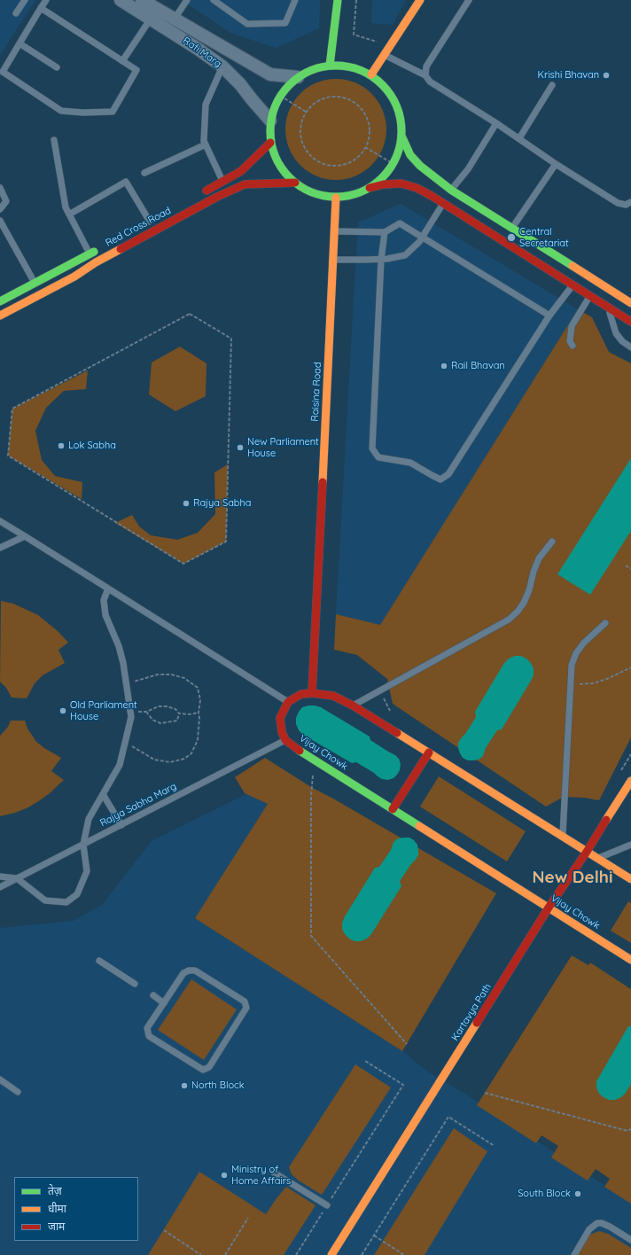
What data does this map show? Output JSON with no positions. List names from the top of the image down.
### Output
{
  "streets": {
    "main road": [
      "Red Cross Road",
      "Raisina Road",
      "Vijay Chowk",
      "Kartavya Path"
    ],
    "street": ["Rafi Marg"],
    "lane": ["Rajya Sabha Marg"]
  },
  "crossings": [
    ["Vijay Chowk", "Rajya Sabha Marg"],
    ["Vijay Chowk", "Kartavya Path"]
  ],
  "districts": ["New Delhi"],
  "places": [
    "Krishi Bhavan",
    "Central Secretariat",
    "Rail Bhavan",
    "Lok Sabha",
    "New Parliament House",
    "Rajya Sabha",
    "Old Parliament House",
    "North Block",
    "Ministry of Home Affairs",
    "South Block"
  ],
  "legend": ["तेज़", "धीमा", "जाम"]
}
